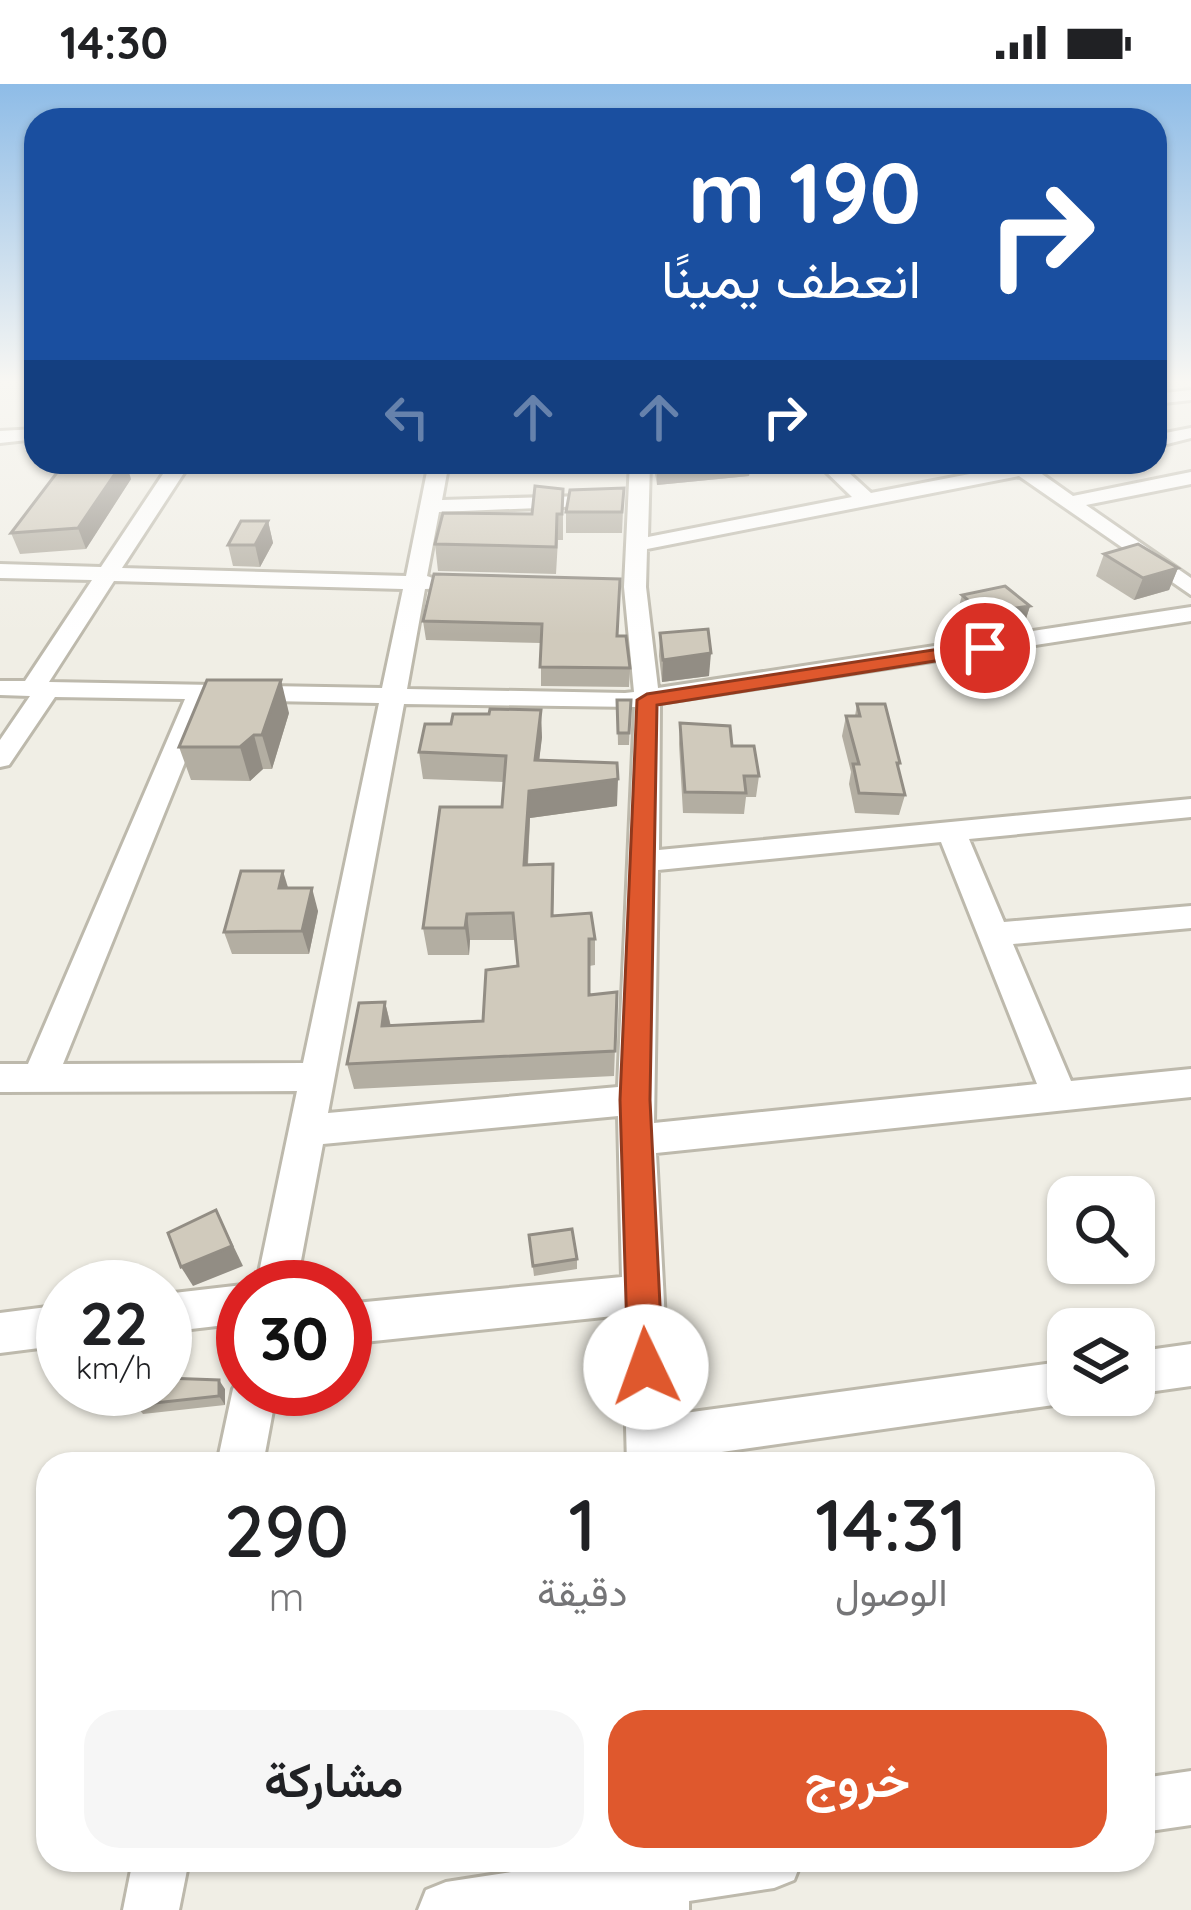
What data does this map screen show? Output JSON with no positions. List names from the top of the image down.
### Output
{
  "page": {
    "status": "14:30",
    "turn": ["190 m", "انعطف يمينًا"],
    "speed": "22 km/h",
    "limit": "30",
    "eta": [
      "14:31",
      "الوصول",
      "1",
      "دقيقة",
      "290",
      "m"
    ],
    "buttons": ["خروج", "مشاركة"]
  }
}
